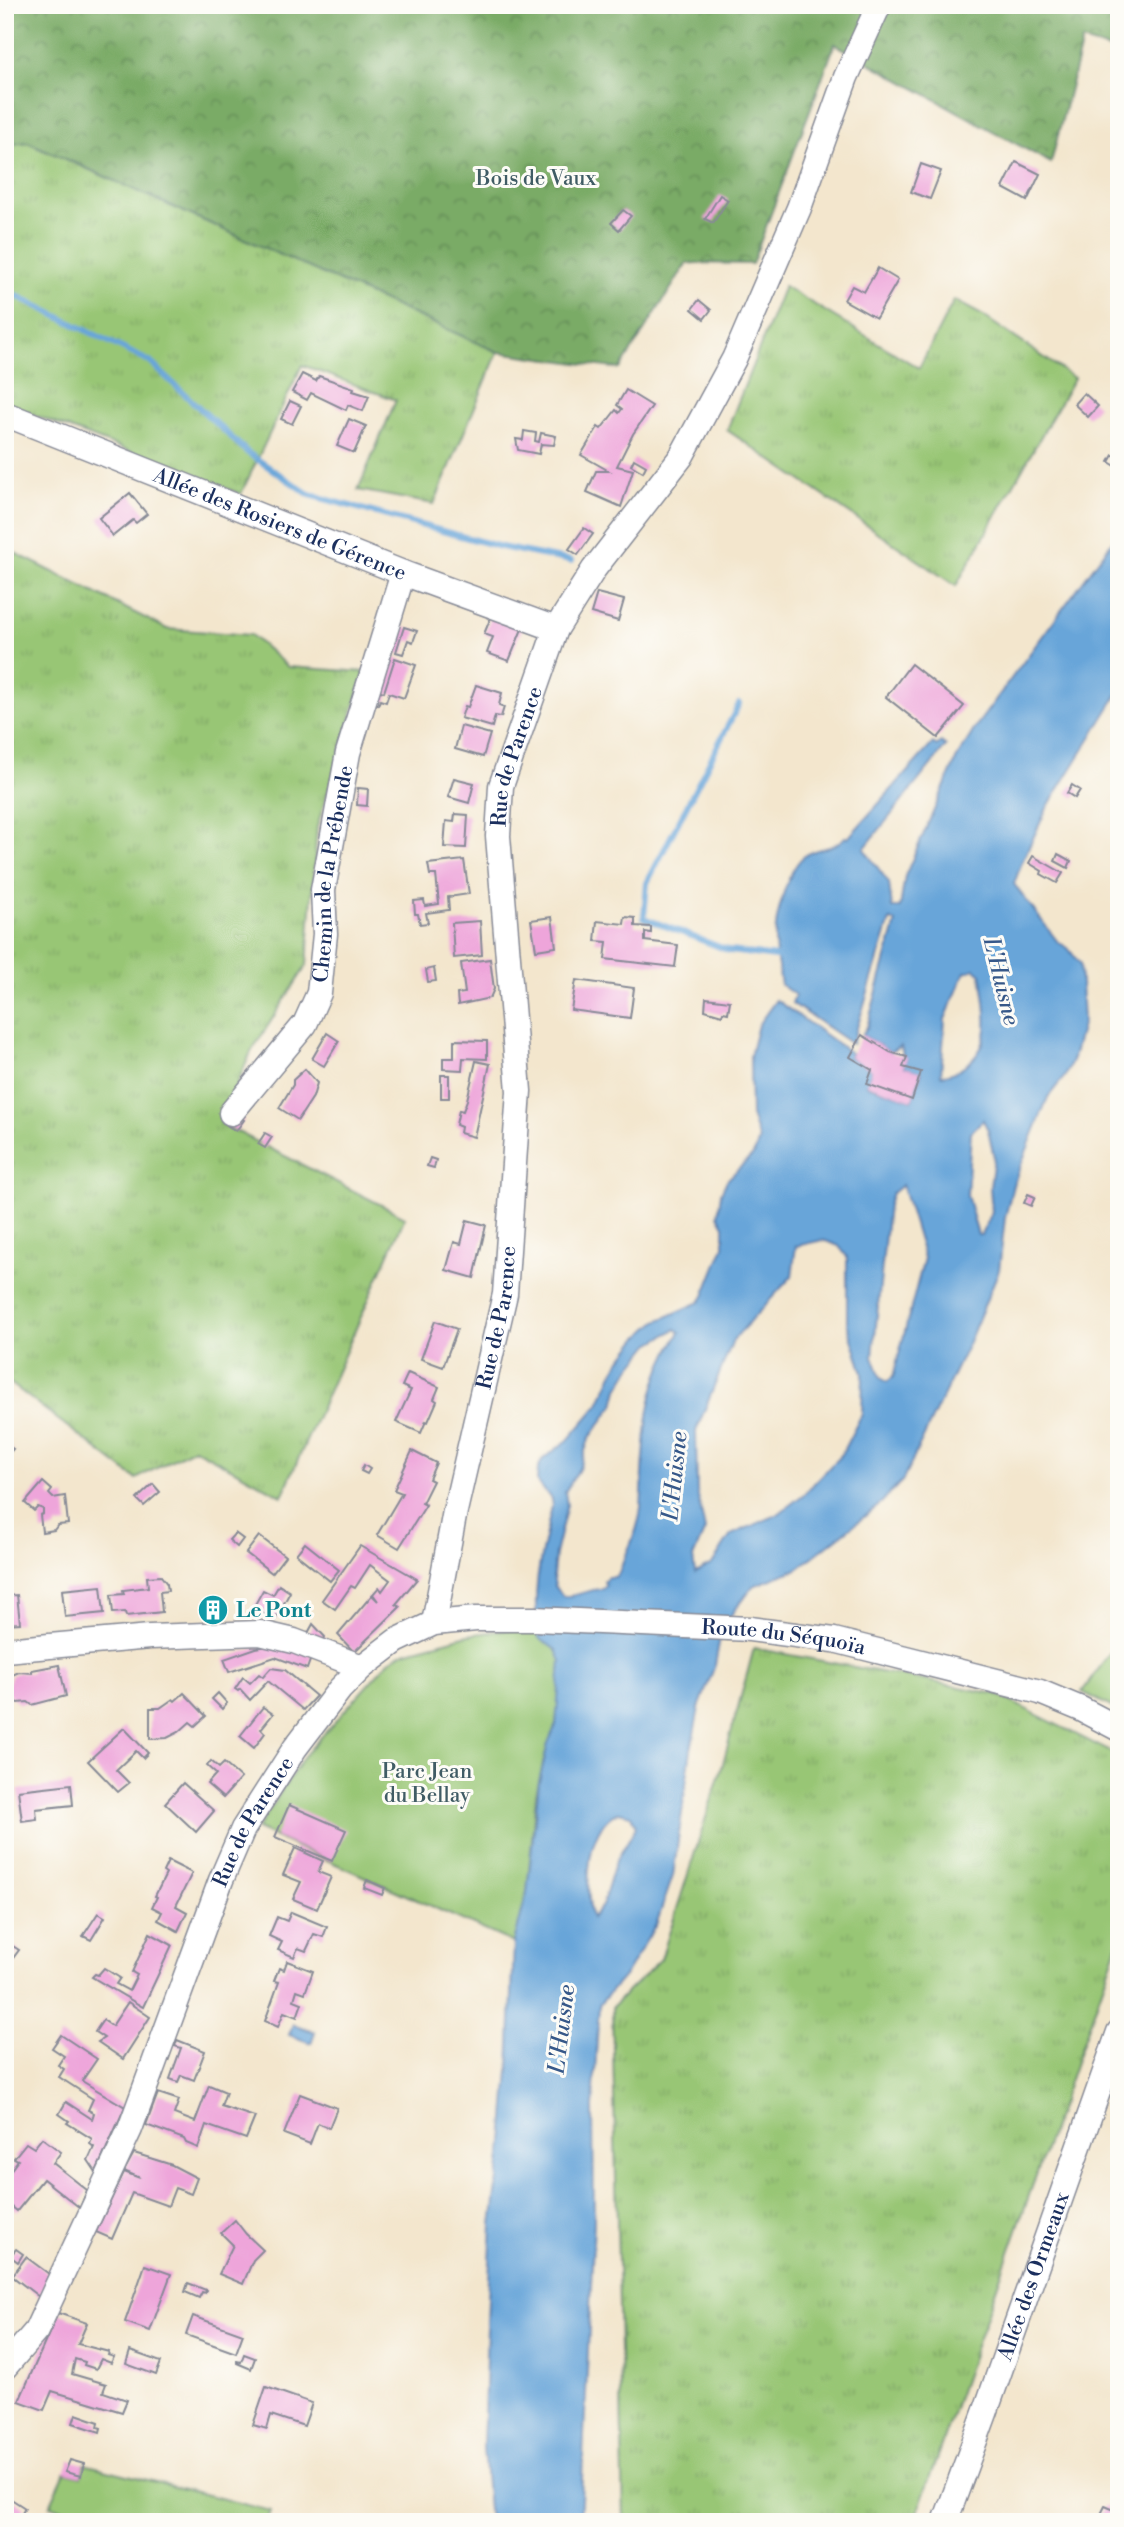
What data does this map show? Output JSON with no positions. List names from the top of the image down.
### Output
{
  "streets": {
    "street": [
      "Allée des Rosiers de Gérence",
      "Rue de Parence",
      "Chemin de la Prébende",
      "Route du Séquoïa",
      "Allée des Ormeaux"
    ]
  },
  "crossings": [
    ["Allée des Rosiers de Gérence", "Rue de Parence"],
    ["Allée des Rosiers de Gérence", "Chemin de la Prébende"],
    ["Rue de Parence", "Route du Séquoïa"]
  ],
  "water": ["L'Huisne"],
  "parks": ["Bois de Vaux", "Parc Jean du Bellay"],
  "places": {
    "building": ["Le Pont"]
  }
}
